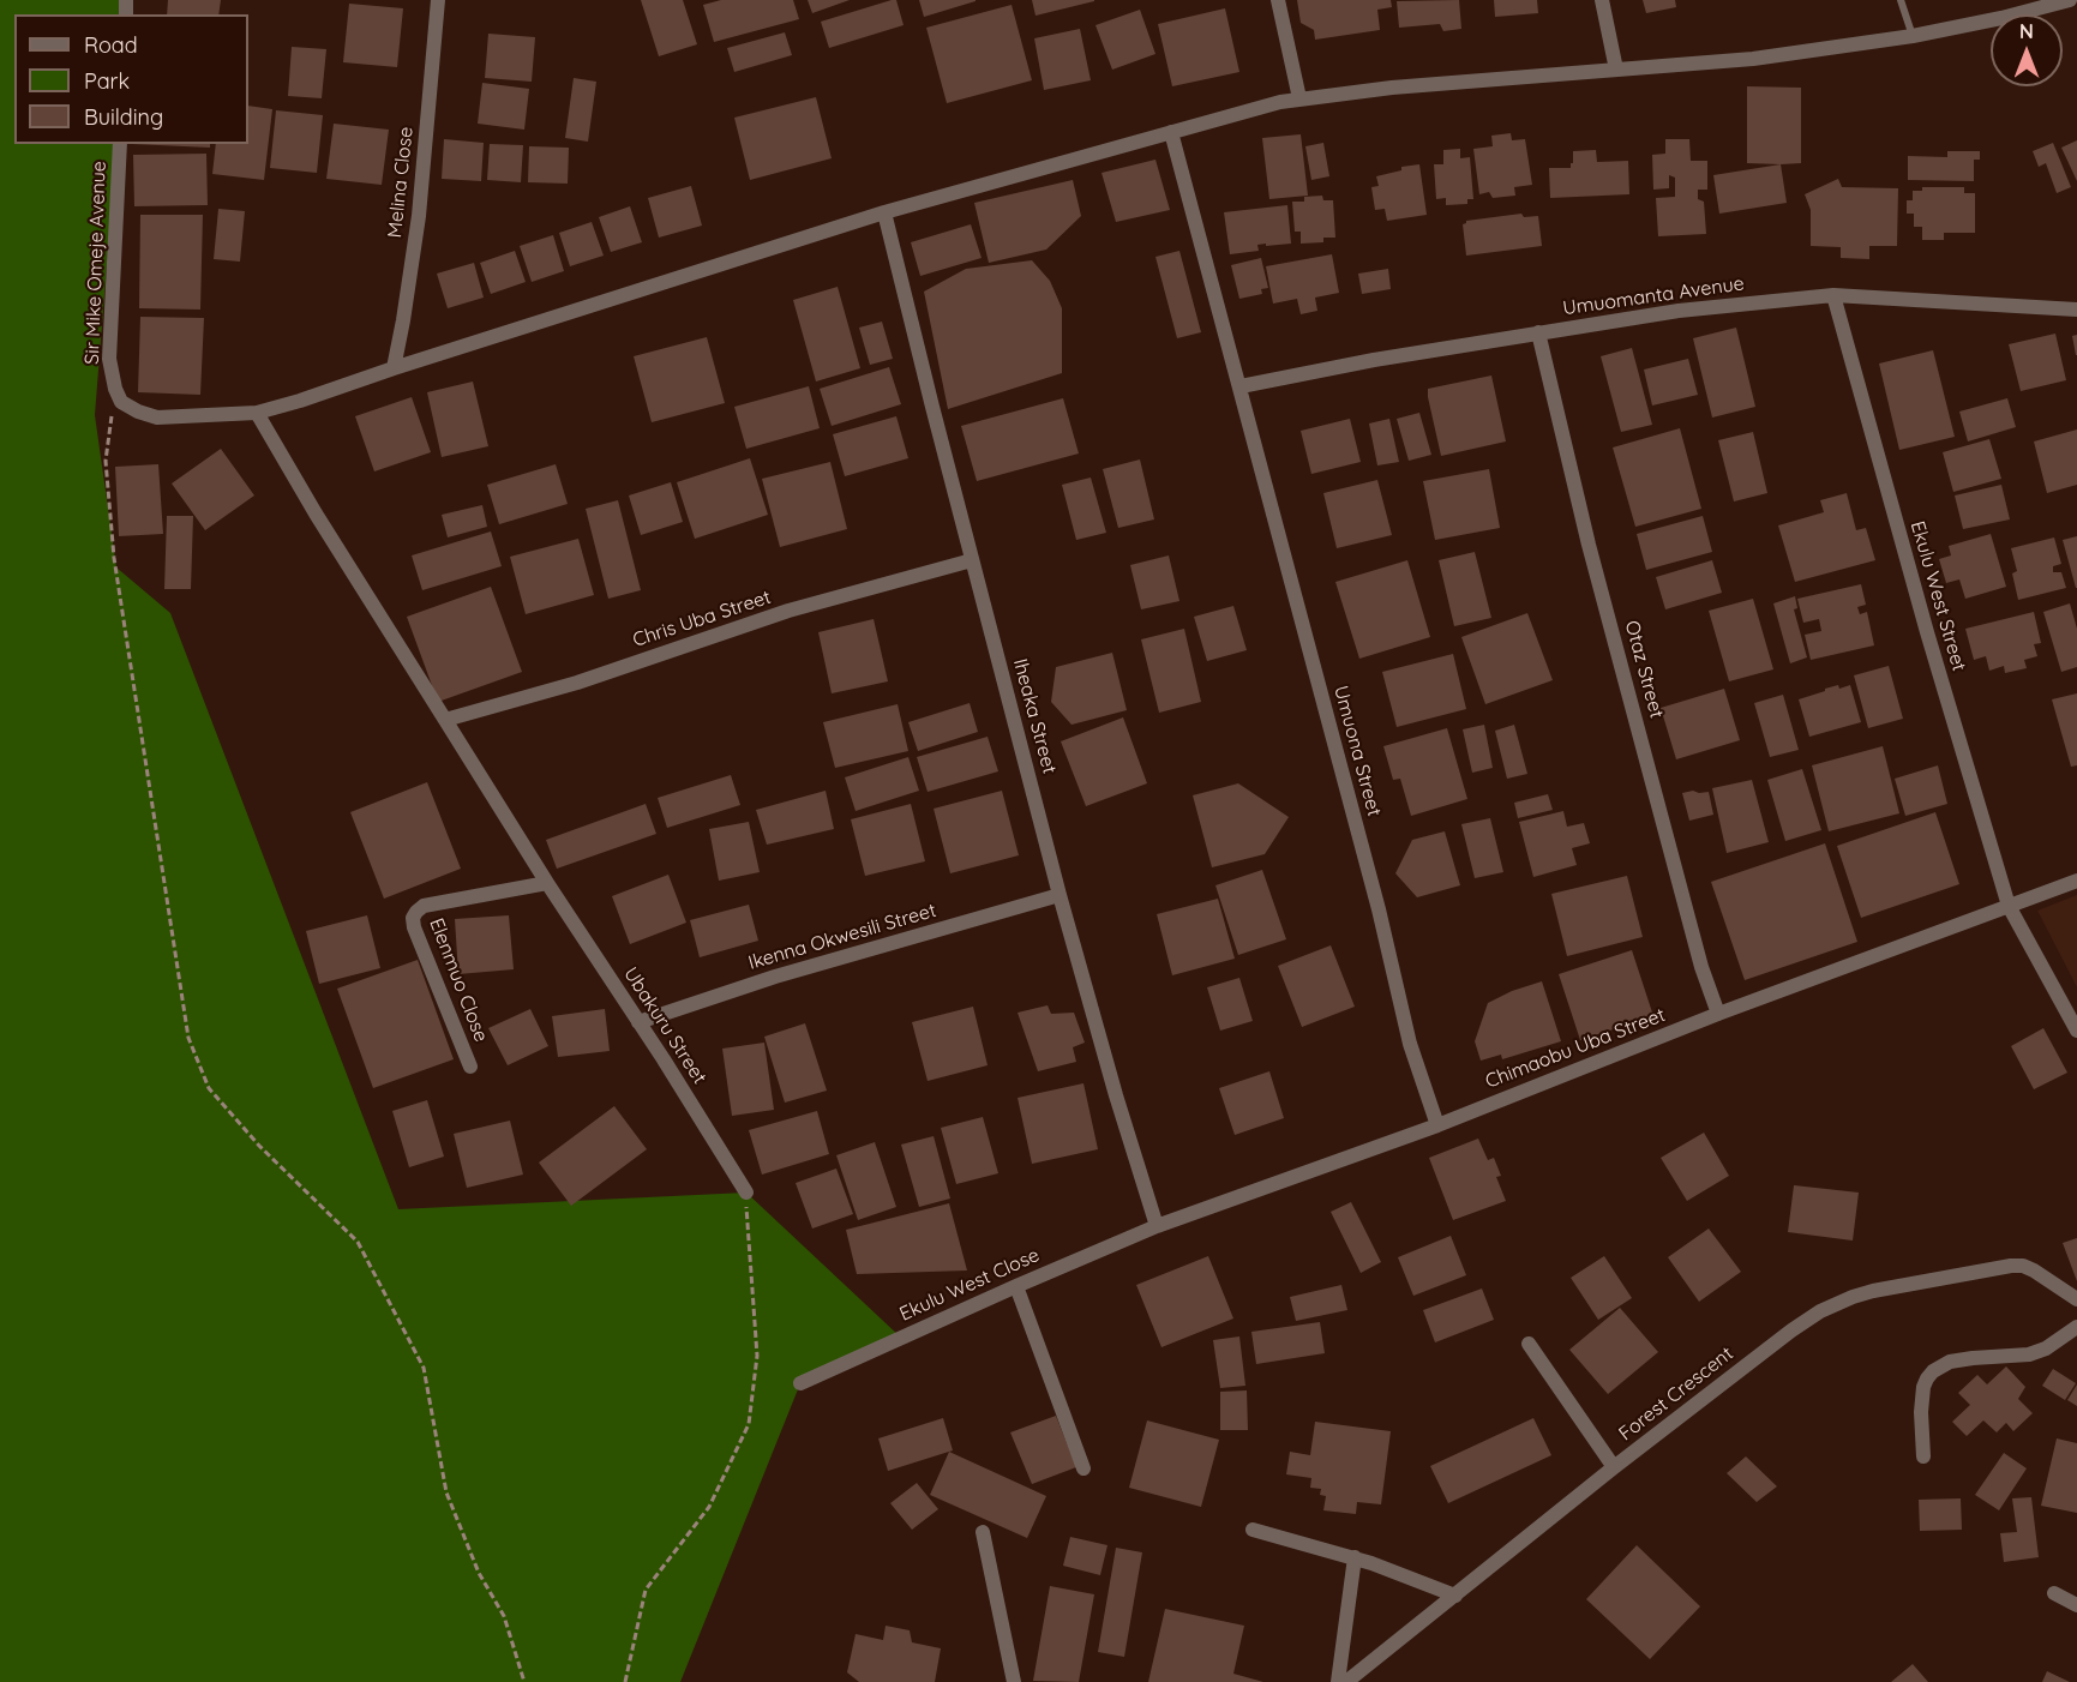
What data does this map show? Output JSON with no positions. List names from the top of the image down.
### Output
{
  "streets": {
    "street": [
      "Melina Close",
      "Sir Mike Omeje Avenue",
      "Umuomanta Avenue",
      "Ekulu West Street",
      "Chris Uba Street",
      "Otaz Street",
      "Iheaka Street",
      "Umuona Street",
      "Ikenna Okwesili Street",
      "Elenmuo Close",
      "Ubakuru Street",
      "Chimaobu Uba Street",
      "Ekulu West Close",
      "Forest Crescent"
    ]
  },
  "crossings": [
    ["Melina Close", "Sir Mike Omeje Avenue"],
    ["Sir Mike Omeje Avenue", "Iheaka Street"],
    ["Sir Mike Omeje Avenue", "Umuona Street"],
    ["Sir Mike Omeje Avenue", "Ubakuru Street"],
    ["Umuomanta Avenue", "Ekulu West Street"],
    ["Umuomanta Avenue", "Otaz Street"],
    ["Umuomanta Avenue", "Umuona Street"],
    ["Ekulu West Street", "Chimaobu Uba Street"],
    ["Chris Uba Street", "Iheaka Street"],
    ["Chris Uba Street", "Ubakuru Street"],
    ["Otaz Street", "Chimaobu Uba Street"],
    ["Iheaka Street", "Ikenna Okwesili Street"],
    ["Iheaka Street", "Chimaobu Uba Street"],
    ["Iheaka Street", "Ekulu West Close"],
    ["Umuona Street", "Chimaobu Uba Street"],
    ["Ikenna Okwesili Street", "Ubakuru Street"],
    ["Elenmuo Close", "Ubakuru Street"],
    ["Chimaobu Uba Street", "Ekulu West Close"]
  ],
  "legend": ["Road", "Park", "Building"],
  "north": "top"
}
